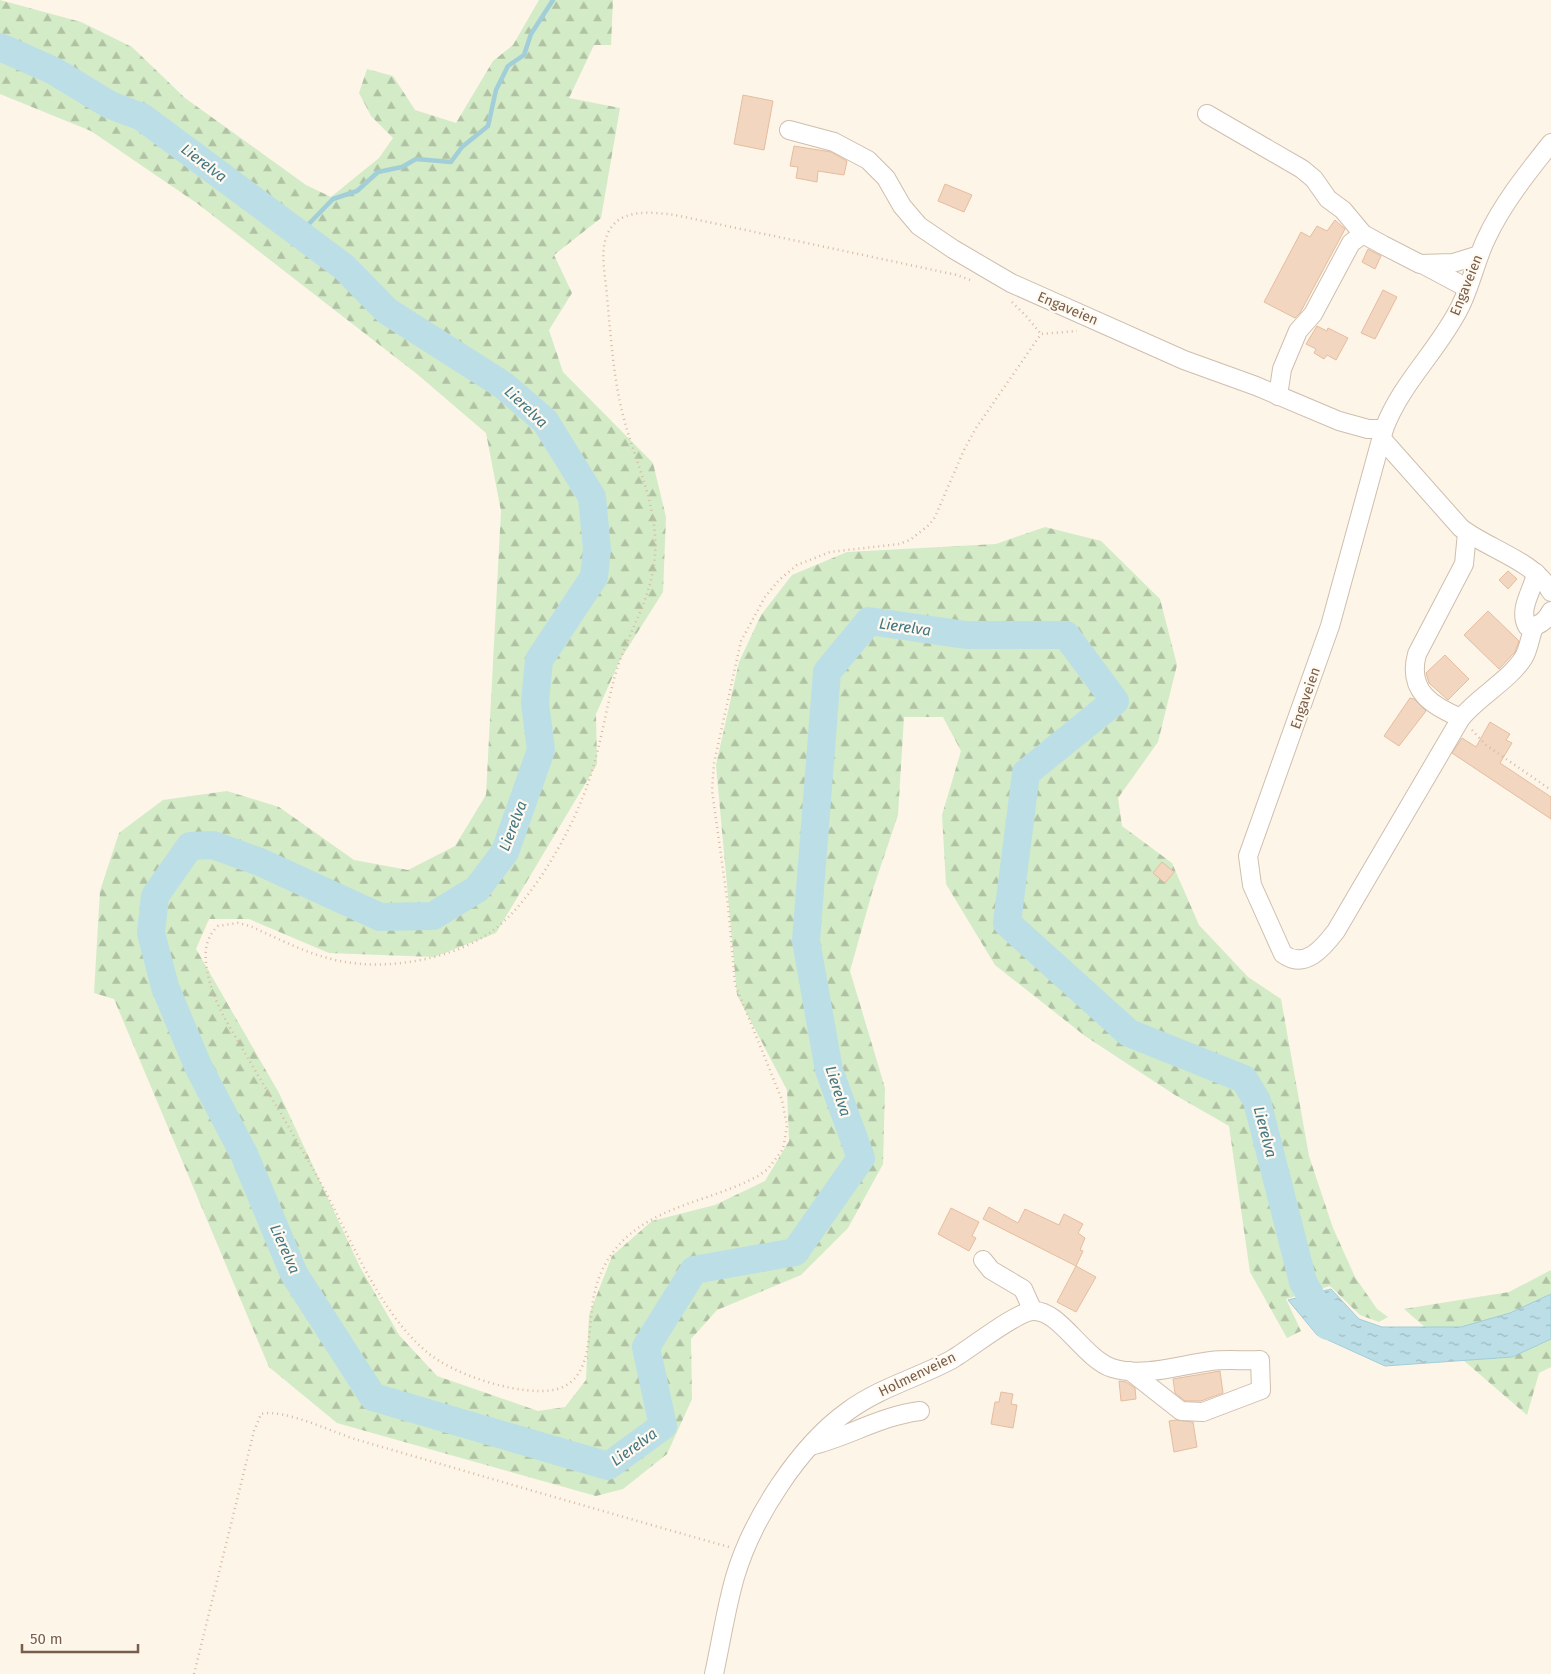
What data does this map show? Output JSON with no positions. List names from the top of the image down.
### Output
{
  "streets": {
    "street": ["Engaveien", "Holmenveien"]
  },
  "water": ["Lierelva"],
  "scale_bar": "50 m"
}
